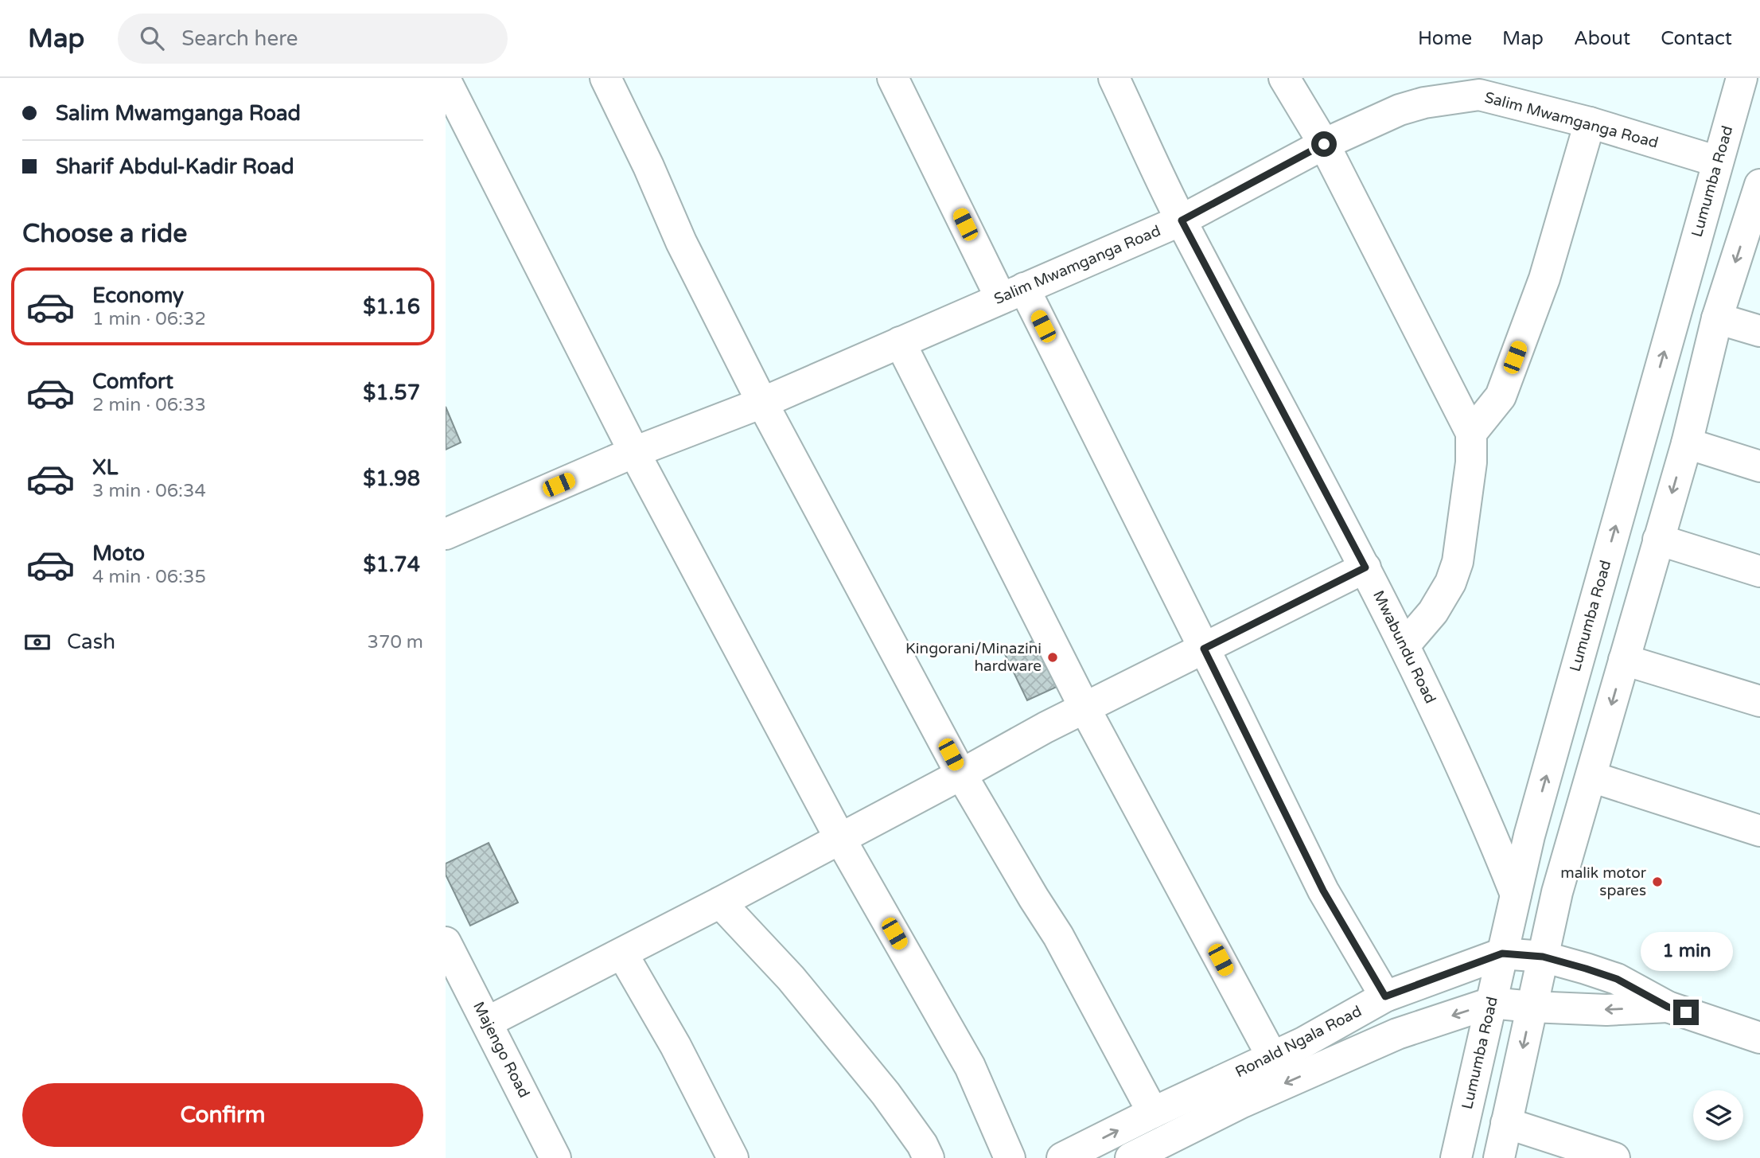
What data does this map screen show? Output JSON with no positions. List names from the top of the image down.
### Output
{
  "streets": {
    "street": [
      "Salim Mwamganga Road",
      "Lumumba Road",
      "Mwabundu Road",
      "Ronald Ngala Road",
      "Majengo Road"
    ]
  },
  "crossings": [
    ["Salim Mwamganga Road", "Lumumba Road"],
    ["Salim Mwamganga Road", "Mwabundu Road"],
    ["Lumumba Road", "Mwabundu Road"],
    ["Lumumba Road", "Ronald Ngala Road"]
  ],
  "places": ["Kingorani/Minazini hardware", "malik motor spares"],
  "page": {
    "header": "Map",
    "search": "Search here",
    "nav": [
      "Home",
      "Map",
      "About",
      "Contact"
    ],
    "banner": ["Salim Mwamganga Road", "Sharif Abdul-Kadir Road"],
    "heading": "Choose a ride",
    "list": [
      {
        "name": "Economy",
        "note": "1 min · 06:32",
        "value": "$1.16"
      },
      {
        "name": "Comfort",
        "note": "2 min · 06:33",
        "value": "$1.57"
      },
      {
        "name": "XL",
        "note": "3 min · 06:34",
        "value": "$1.98"
      },
      {
        "name": "Moto",
        "note": "4 min · 06:35",
        "value": "$1.74"
      }
    ],
    "pay": ["Cash", "370 m"],
    "bubble": "1 min",
    "buttons": "Confirm"
  }
}
